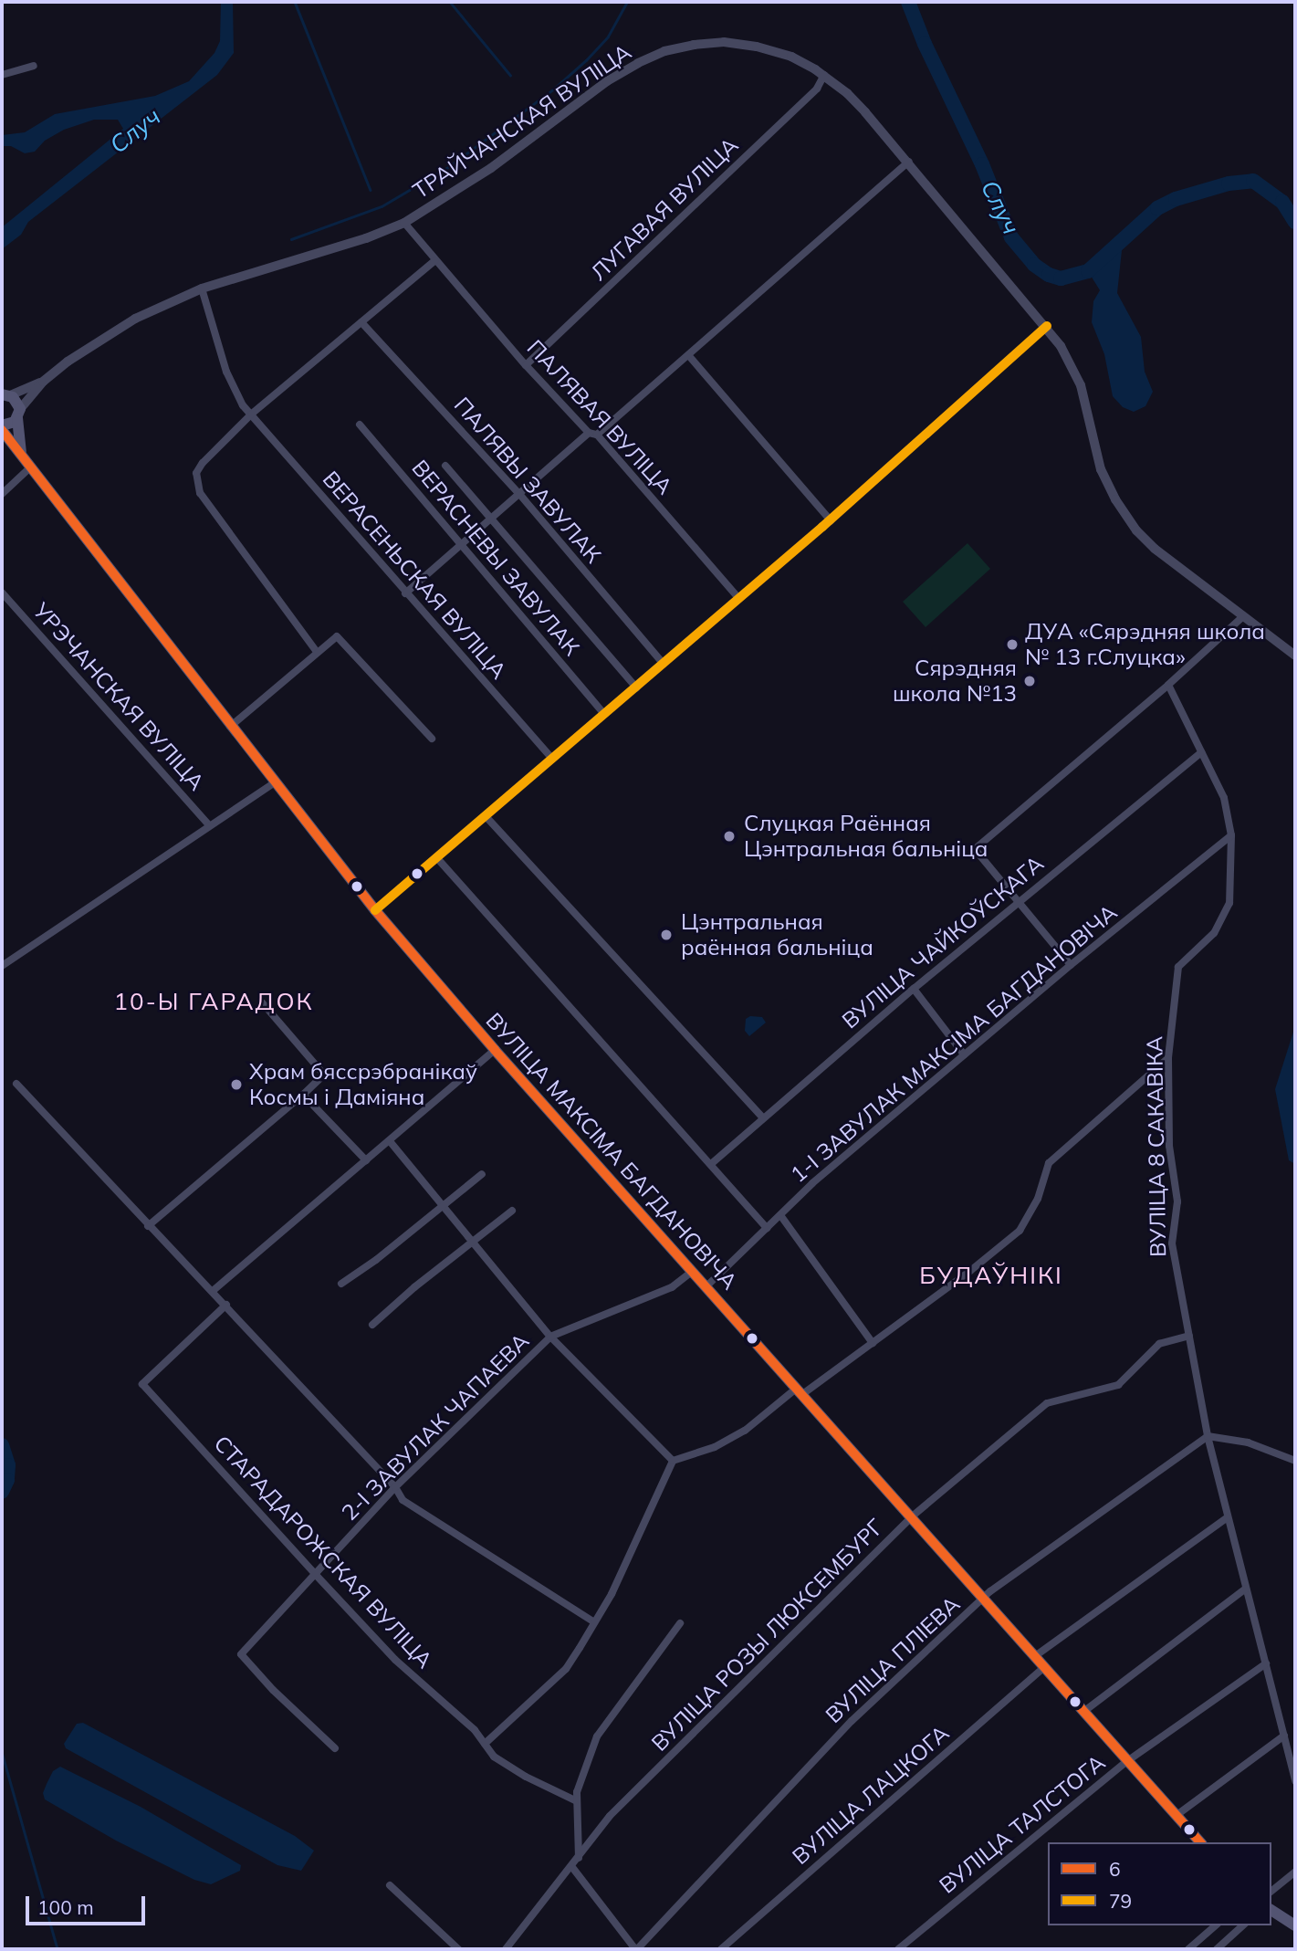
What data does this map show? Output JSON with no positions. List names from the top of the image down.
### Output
{
  "streets": {
    "main road": ["ВУЛІЦА МАКСІМА БАГДАНОВІЧА"],
    "street": [
      "ТРАЙЧАНСКАЯ ВУЛІЦА",
      "ЛУГАВАЯ ВУЛІЦА",
      "ПАЛЯВАЯ ВУЛІЦА",
      "ПАЛЯВЫ ЗАВУЛАК",
      "ВЕРАСНЕВЫ ЗАВУЛАК",
      "ВЕРАСЕНЬСКАЯ ВУЛІЦА",
      "УРЭЧАНСКАЯ ВУЛІЦА",
      "ВУЛІЦА ЧАЙКОЎСКАГА",
      "1-І ЗАВУЛАК МАКСІМА БАГДАНОВІЧА",
      "ВУЛІЦА 8 САКАВІКА",
      "2-І ЗАВУЛАК ЧАПАЕВА",
      "СТАРАДАРОЖСКАЯ ВУЛІЦА",
      "ВУЛІЦА РОЗЫ ЛЮКСЕМБУРГ",
      "ВУЛІЦА ПЛІЕВА",
      "ВУЛІЦА ЛАЦКОГА",
      "ВУЛІЦА ТАЛСТОГА"
    ]
  },
  "crossings": [
    ["ТРАЙЧАНСКАЯ ВУЛІЦА", "ЛУГАВАЯ ВУЛІЦА"],
    ["ТРАЙЧАНСКАЯ ВУЛІЦА", "ПАЛЯВАЯ ВУЛІЦА"],
    ["ТРАЙЧАНСКАЯ ВУЛІЦА", "ВЕРАСЕНЬСКАЯ ВУЛІЦА"],
    ["ТРАЙЧАНСКАЯ ВУЛІЦА", "ВУЛІЦА МАКСІМА БАГДАНОВІЧА"],
    ["ЛУГАВАЯ ВУЛІЦА", "ПАЛЯВАЯ ВУЛІЦА"],
    ["ВУЛІЦА ЧАЙКОЎСКАГА", "ВУЛІЦА 8 САКАВІКА"],
    ["1-І ЗАВУЛАК МАКСІМА БАГДАНОВІЧА", "ВУЛІЦА 8 САКАВІКА"],
    ["1-І ЗАВУЛАК МАКСІМА БАГДАНОВІЧА", "ВУЛІЦА МАКСІМА БАГДАНОВІЧА"],
    ["ВУЛІЦА 8 САКАВІКА", "ВУЛІЦА РОЗЫ ЛЮКСЕМБУРГ"],
    ["ВУЛІЦА 8 САКАВІКА", "ВУЛІЦА ПЛІЕВА"],
    ["ВУЛІЦА 8 САКАВІКА", "ВУЛІЦА ТАЛСТОГА"],
    ["ВУЛІЦА МАКСІМА БАГДАНОВІЧА", "2-І ЗАВУЛАК ЧАПАЕВА"],
    ["ВУЛІЦА МАКСІМА БАГДАНОВІЧА", "ВУЛІЦА РОЗЫ ЛЮКСЕМБУРГ"],
    ["ВУЛІЦА МАКСІМА БАГДАНОВІЧА", "ВУЛІЦА ПЛІЕВА"],
    ["ВУЛІЦА МАКСІМА БАГДАНОВІЧА", "ВУЛІЦА ЛАЦКОГА"],
    ["ВУЛІЦА МАКСІМА БАГДАНОВІЧА", "ВУЛІЦА ТАЛСТОГА"],
    ["2-І ЗАВУЛАК ЧАПАЕВА", "СТАРАДАРОЖСКАЯ ВУЛІЦА"]
  ],
  "districts": ["10-Ы ГАРАДОК", "БУДАЎНІКІ"],
  "water": ["Случ"],
  "places": [
    "ДУА «Сярэдняя школа № 13 г.Слуцка»",
    "Сярэдняя школа №13",
    "Слуцкая Раённая Цэнтральная бальніца",
    "Цэнтральная раённая бальніца",
    "Храм бяссрэбранікаў Космы і Даміяна"
  ],
  "lines": ["transit line 79", "transit line 6"],
  "legend": ["6", "79"],
  "scale_bar": "100 m"
}
